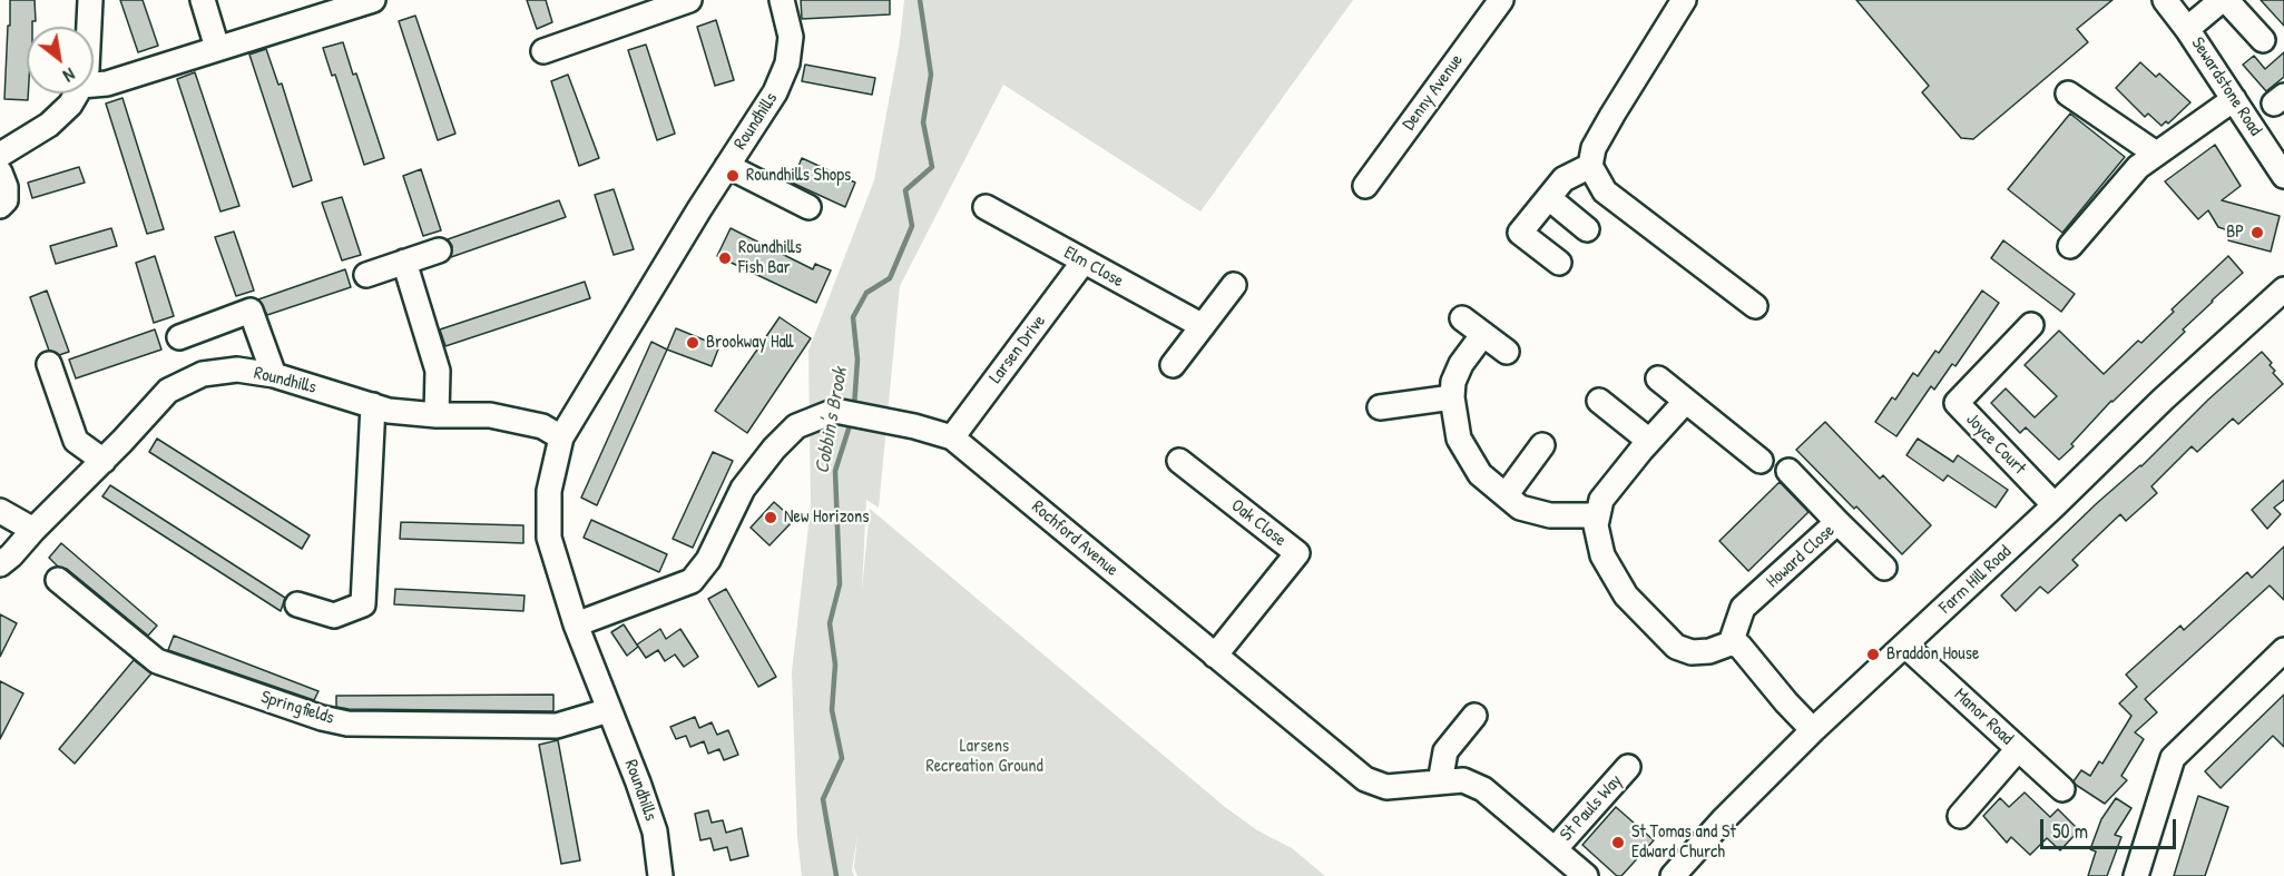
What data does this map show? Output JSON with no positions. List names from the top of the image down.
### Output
{
  "streets": {
    "street": [
      "Sewardstone Road",
      "Denny Avenue",
      "Roundhills",
      "Elm Close",
      "Larsen Drive",
      "Joyce Court",
      "Oak Close",
      "Rochford Avenue",
      "Howard Close",
      "Farm Hill Road",
      "Springfields",
      "Manor Road",
      "St Pauls Way"
    ]
  },
  "crossings": [
    ["Roundhills", "Rochford Avenue"],
    ["Roundhills", "Springfields"],
    ["Elm Close", "Larsen Drive"],
    ["Larsen Drive", "Rochford Avenue"],
    ["Joyce Court", "Farm Hill Road"],
    ["Oak Close", "Rochford Avenue"],
    ["Rochford Avenue", "St Pauls Way"],
    ["Farm Hill Road", "Manor Road"]
  ],
  "water": ["Cobbin's Brook"],
  "parks": ["Larsens Recreation Ground"],
  "places": [
    "Roundhills Shops",
    "BP",
    "Roundhills Fish Bar",
    "Brookway Hall",
    "New Horizons",
    "Braddon House",
    "St Tomas and St Edward Church"
  ],
  "scale_bar": "50 m",
  "north": "bottom right"
}
